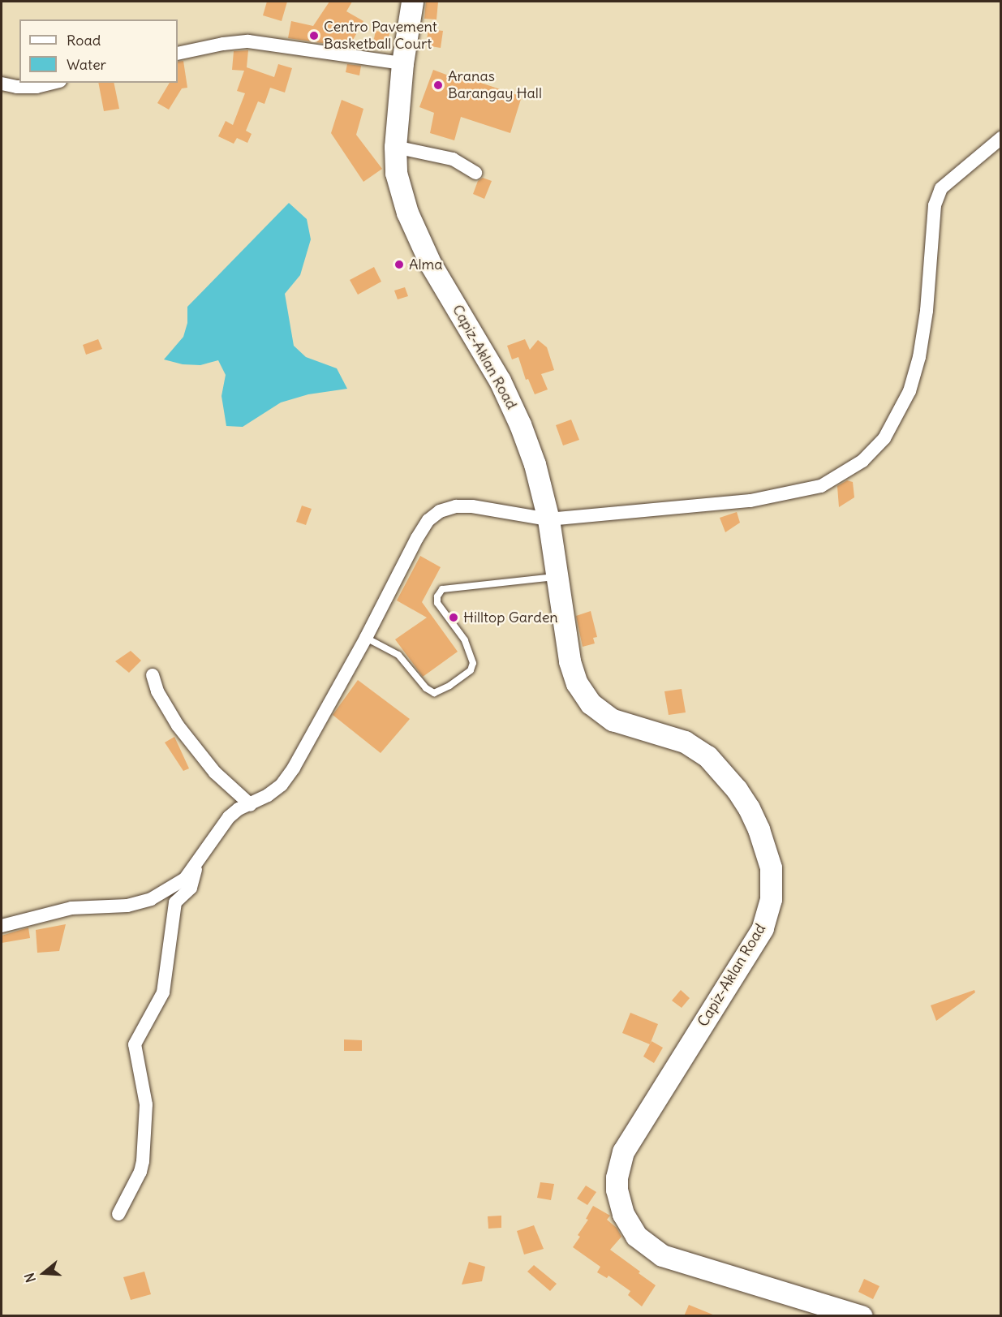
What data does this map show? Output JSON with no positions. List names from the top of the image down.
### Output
{
  "streets": {
    "main road": ["Capiz-Aklan Road"]
  },
  "places": [
    "Centro Pavement Basketball Court",
    "Aranas Barangay Hall",
    "Alma",
    "Hilltop Garden"
  ],
  "legend": ["Road", "Water"],
  "north": "left"
}
